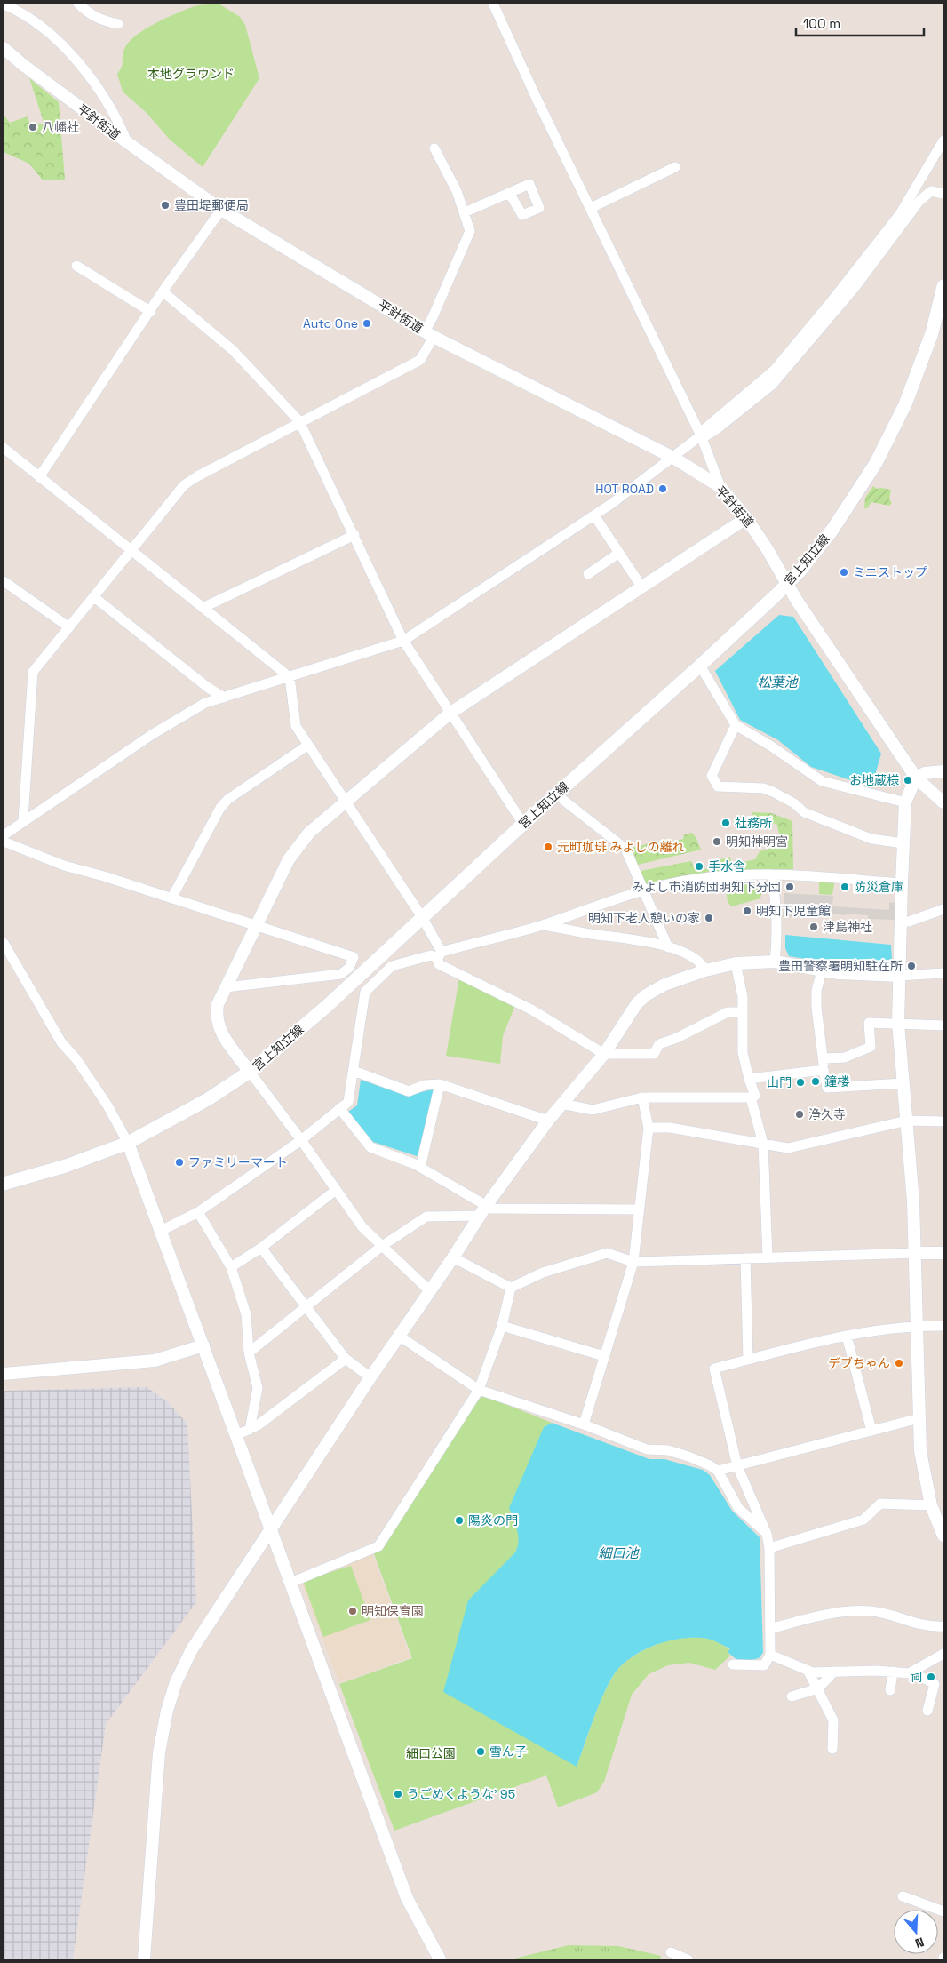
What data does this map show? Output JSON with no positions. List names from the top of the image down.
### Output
{
  "streets": {
    "main road": ["宮上知立線"],
    "street": ["平針街道"]
  },
  "crossings": [
    ["平針街道", "宮上知立線"]
  ],
  "water": ["松葉池", "細口池"],
  "parks": ["本地グラウンド", "細口公園"],
  "places": [
    "八幡社",
    "豊田堤郵便局",
    "Auto One",
    "HOT ROAD",
    "ミニストップ",
    "お地蔵様",
    "社務所",
    "明知神明宮",
    "元町珈琲 みよしの離れ",
    "手水舎",
    "みよし市消防団明知下分団",
    "防災倉庫",
    "明知下児童館",
    "明知下老人憩いの家",
    "津島神社",
    "豊田警察署明知駐在所",
    "鐘楼",
    "山門",
    "浄久寺",
    "ファミリーマート",
    "デブちゃん",
    "陽炎の門",
    "明知保育園",
    "祠",
    "雪ん子",
    "うごめくような' 95"
  ],
  "scale_bar": "100 m",
  "north": "bottom"
}
